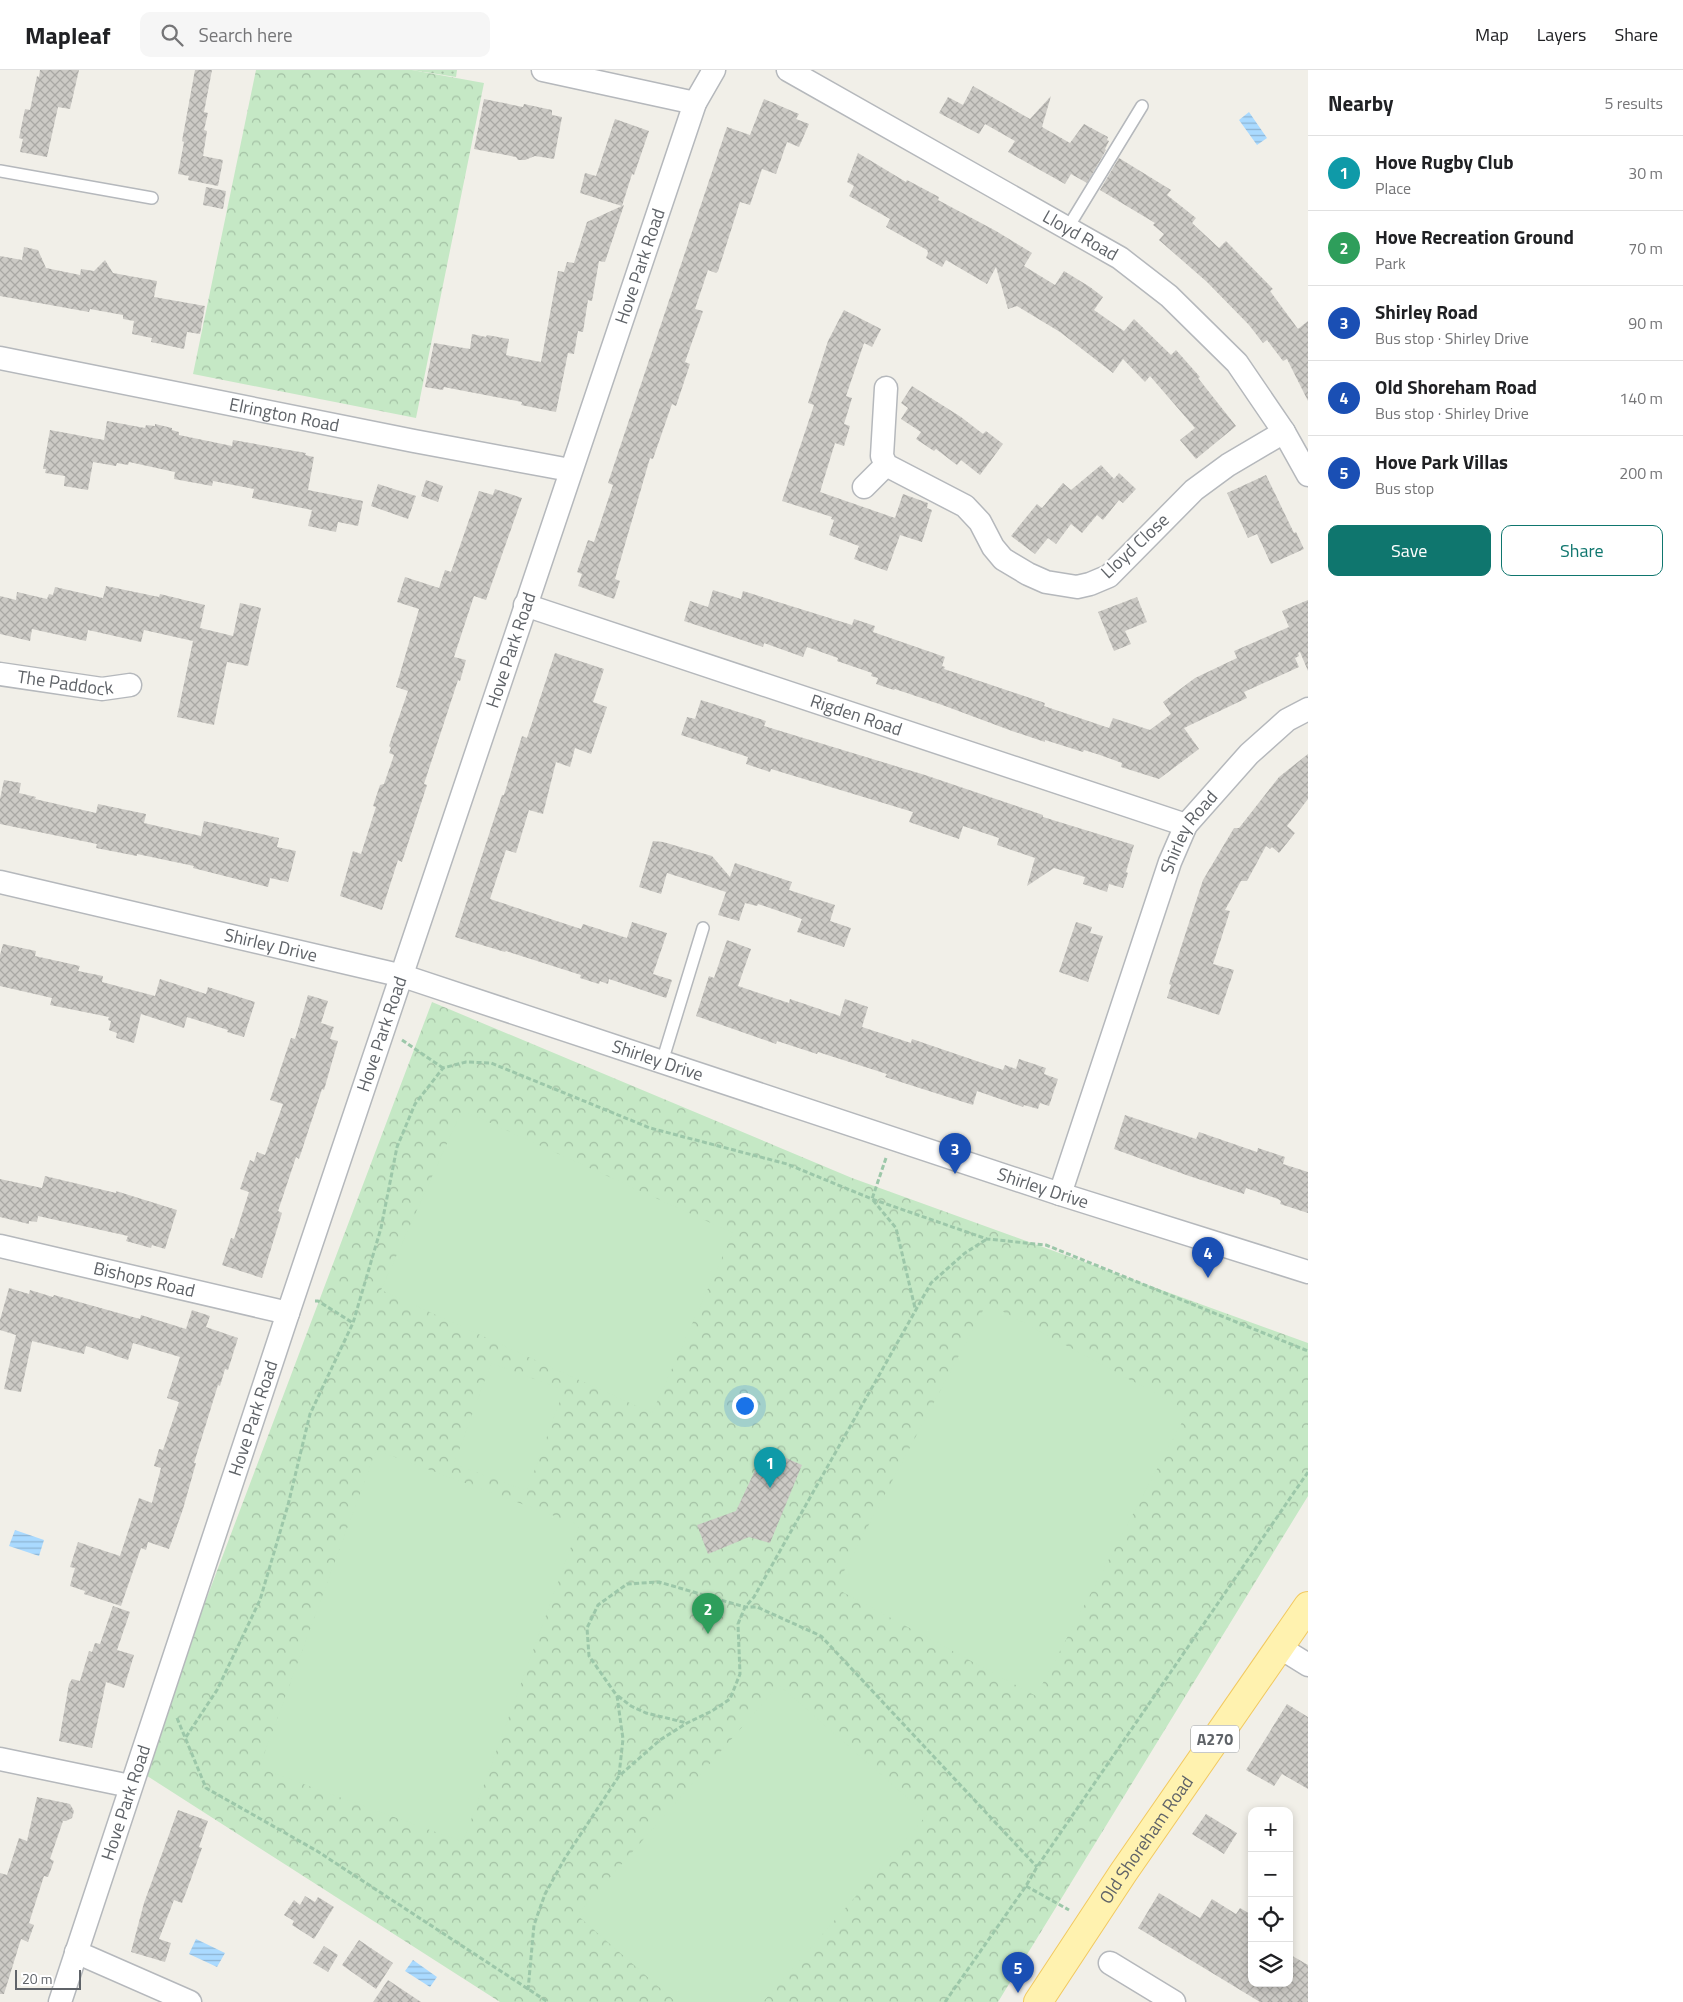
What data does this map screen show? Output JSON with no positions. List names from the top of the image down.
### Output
{
  "streets": {
    "main road": ["A270", "Old Shoreham Road"],
    "street": [
      "Lloyd Road",
      "Hove Park Road",
      "Elrington Road",
      "Lloyd Close",
      "The Paddock",
      "Rigden Road",
      "Shirley Road",
      "Shirley Drive",
      "Bishops Road"
    ]
  },
  "crossings": [
    ["Lloyd Road", "Lloyd Close"],
    ["Hove Park Road", "Elrington Road"],
    ["Hove Park Road", "Rigden Road"],
    ["Hove Park Road", "Shirley Drive"],
    ["Hove Park Road", "Bishops Road"],
    ["Rigden Road", "Shirley Road"],
    ["Shirley Road", "Shirley Drive"]
  ],
  "scale_bar": "20 m",
  "page": {
    "header": "Mapleaf",
    "search": "Search here",
    "nav": ["Map", "Layers", "Share"],
    "heading": ["Nearby", "5 results"],
    "list": [
      {
        "mark": "1",
        "name": "Hove Rugby Club",
        "note": "Place",
        "value": "30 m"
      },
      {
        "mark": "2",
        "name": "Hove Recreation Ground",
        "note": "Park",
        "value": "70 m"
      },
      {
        "mark": "3",
        "name": "Shirley Road",
        "note": "Bus stop · Shirley Drive",
        "value": "90 m"
      },
      {
        "mark": "4",
        "name": "Old Shoreham Road",
        "note": "Bus stop · Shirley Drive",
        "value": "140 m"
      },
      {
        "mark": "5",
        "name": "Hove Park Villas",
        "note": "Bus stop",
        "value": "200 m"
      }
    ],
    "buttons": ["Save", "Share"],
    "pins": [
      "3",
      "4",
      "1",
      "2",
      "5"
    ],
    "map_buttons": ["+", "−"],
    "scale": "20 m"
  }
}
